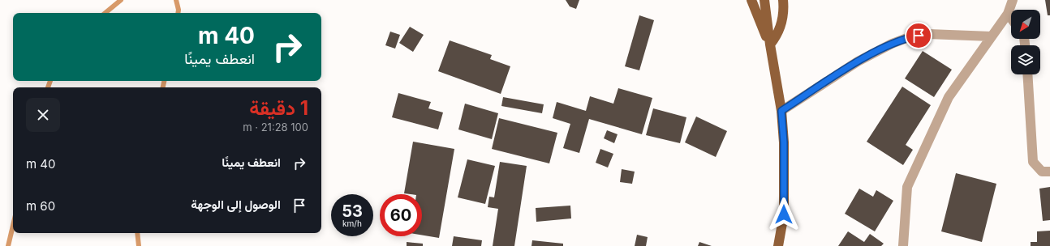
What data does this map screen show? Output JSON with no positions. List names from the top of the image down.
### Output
{
  "north": "bottom left",
  "page": {
    "turn": ["40 m", "انعطف يمينًا"],
    "heading": ["1 دقيقة", "100 m · 21:28"],
    "list": [
      {
        "name": "انعطف يمينًا",
        "value": "40 m"
      },
      {
        "name": "الوصول إلى الوجهة",
        "value": "60 m"
      }
    ],
    "speed": "53 km/h",
    "limit": "60"
  }
}
